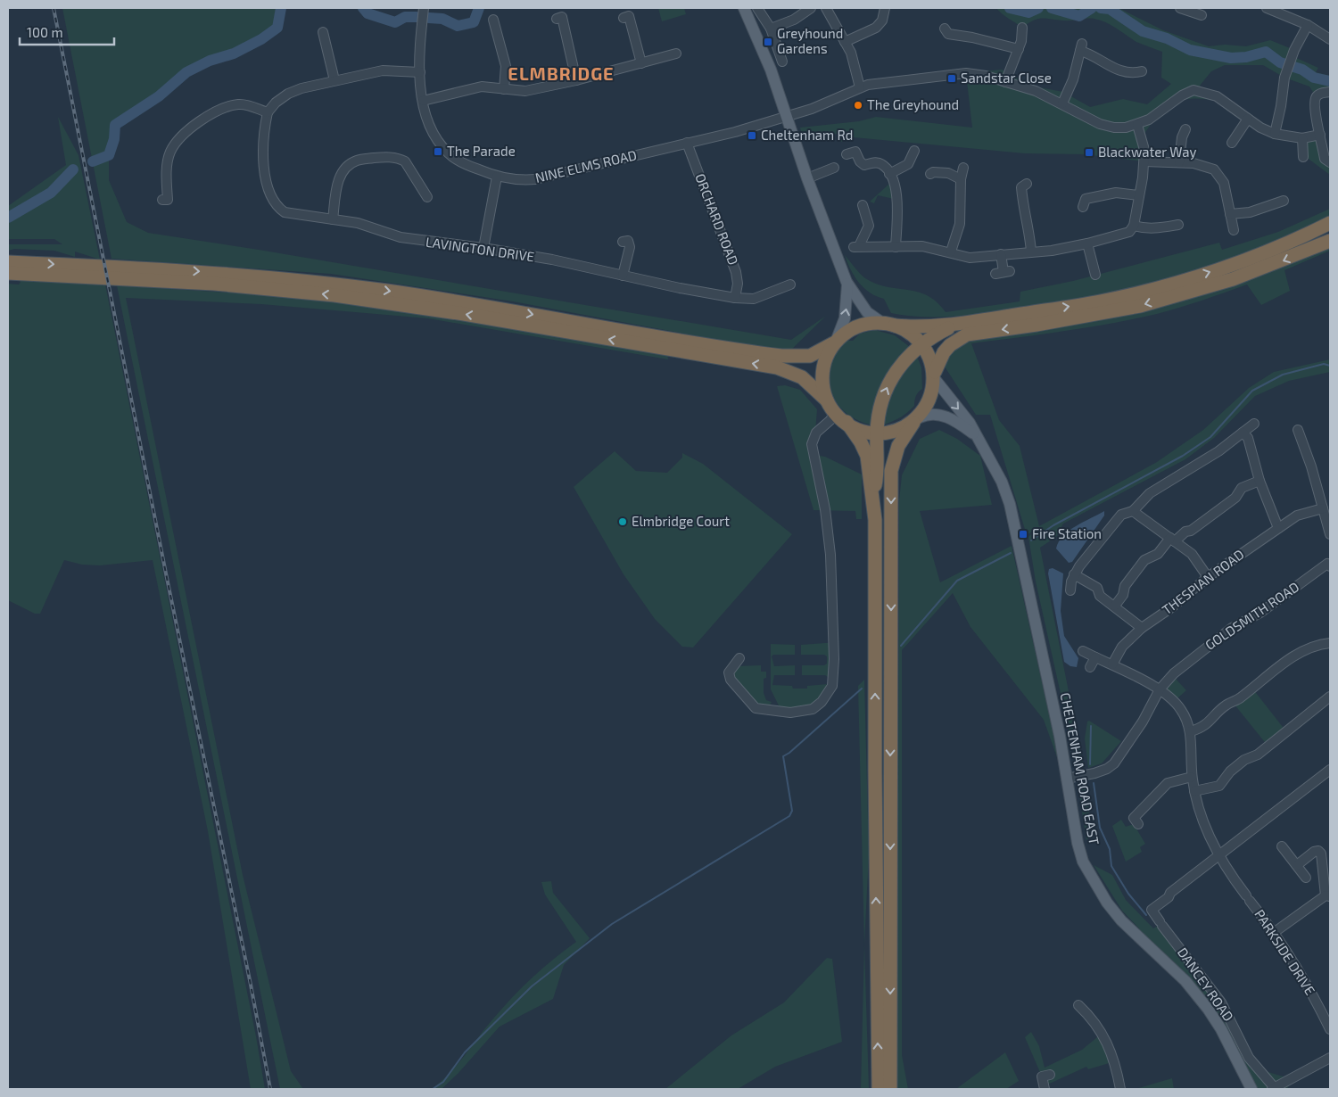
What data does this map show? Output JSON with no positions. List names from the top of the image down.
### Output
{
  "streets": {
    "main road": ["CHELTENHAM ROAD EAST"],
    "street": [
      "NINE ELMS ROAD",
      "ORCHARD ROAD",
      "LAVINGTON DRIVE",
      "THESPIAN ROAD",
      "GOLDSMITH ROAD",
      "PARKSIDE DRIVE",
      "DANCEY ROAD"
    ]
  },
  "crossings": [
    ["NINE ELMS ROAD", "ORCHARD ROAD"],
    ["ORCHARD ROAD", "LAVINGTON DRIVE"],
    ["GOLDSMITH ROAD", "CHELTENHAM ROAD EAST"],
    ["PARKSIDE DRIVE", "DANCEY ROAD"]
  ],
  "districts": ["ELMBRIDGE"],
  "places": {
    "transit": [
      "Greyhound Gardens",
      "Sandstar Close",
      "Cheltenham Rd",
      "The Parade",
      "Blackwater Way",
      "Fire Station"
    ],
    "other": ["The Greyhound", "Elmbridge Court"]
  },
  "scale_bar": "100 m"
}
